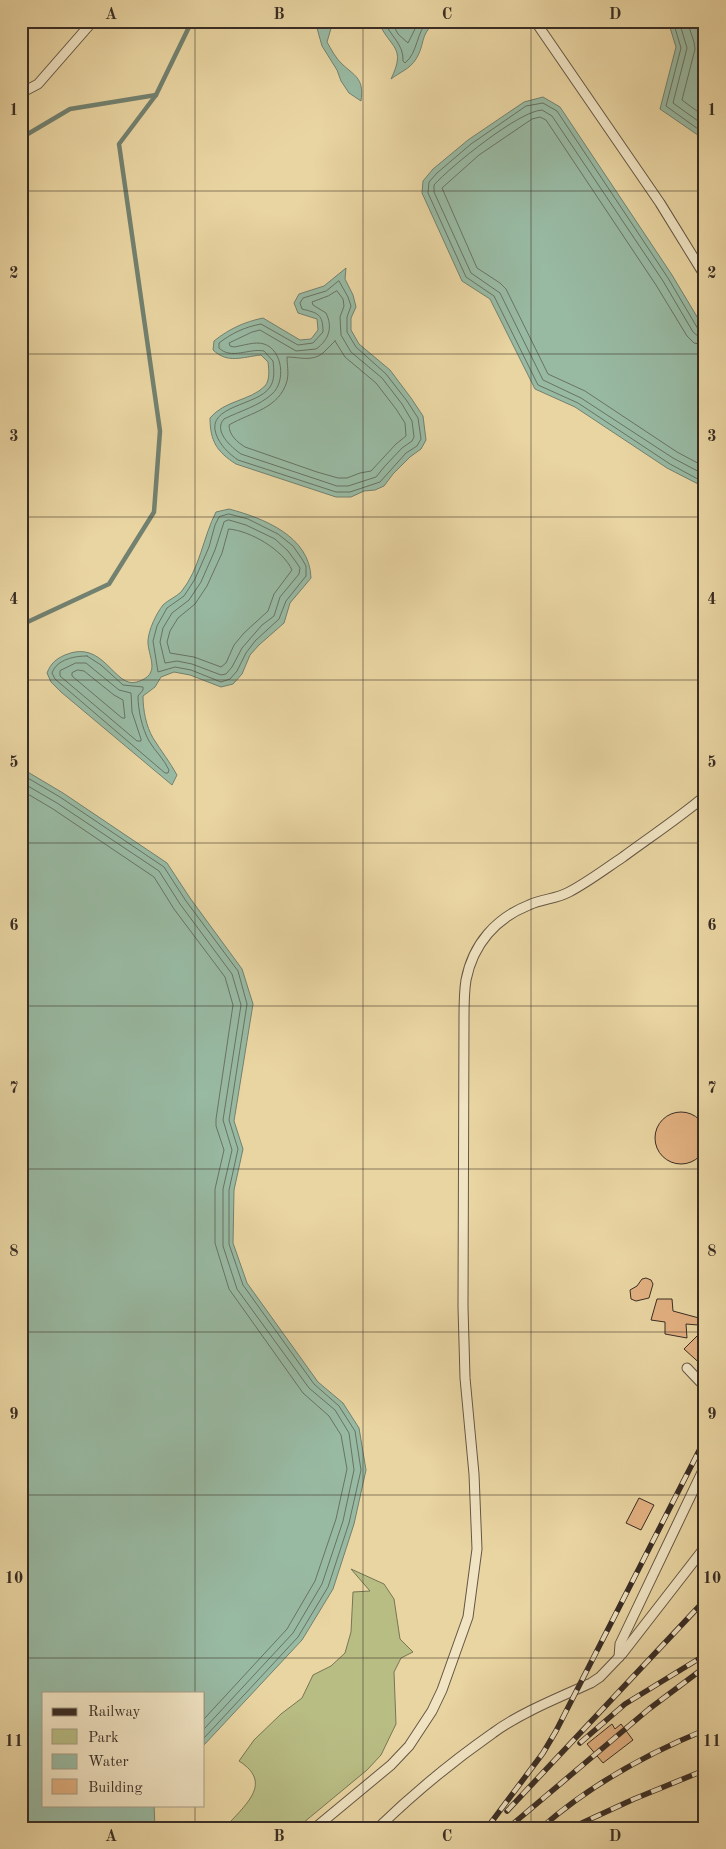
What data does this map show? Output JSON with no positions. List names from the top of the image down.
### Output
{
  "legend": [
    "Railway",
    "Park",
    "Water",
    "Building"
  ],
  "grid": {
    "columns": [
      "A",
      "B",
      "C",
      "D"
    ],
    "rows": [
      "1",
      "2",
      "3",
      "4",
      "5",
      "6",
      "7",
      "8",
      "9",
      "10",
      "11"
    ]
  }
}
